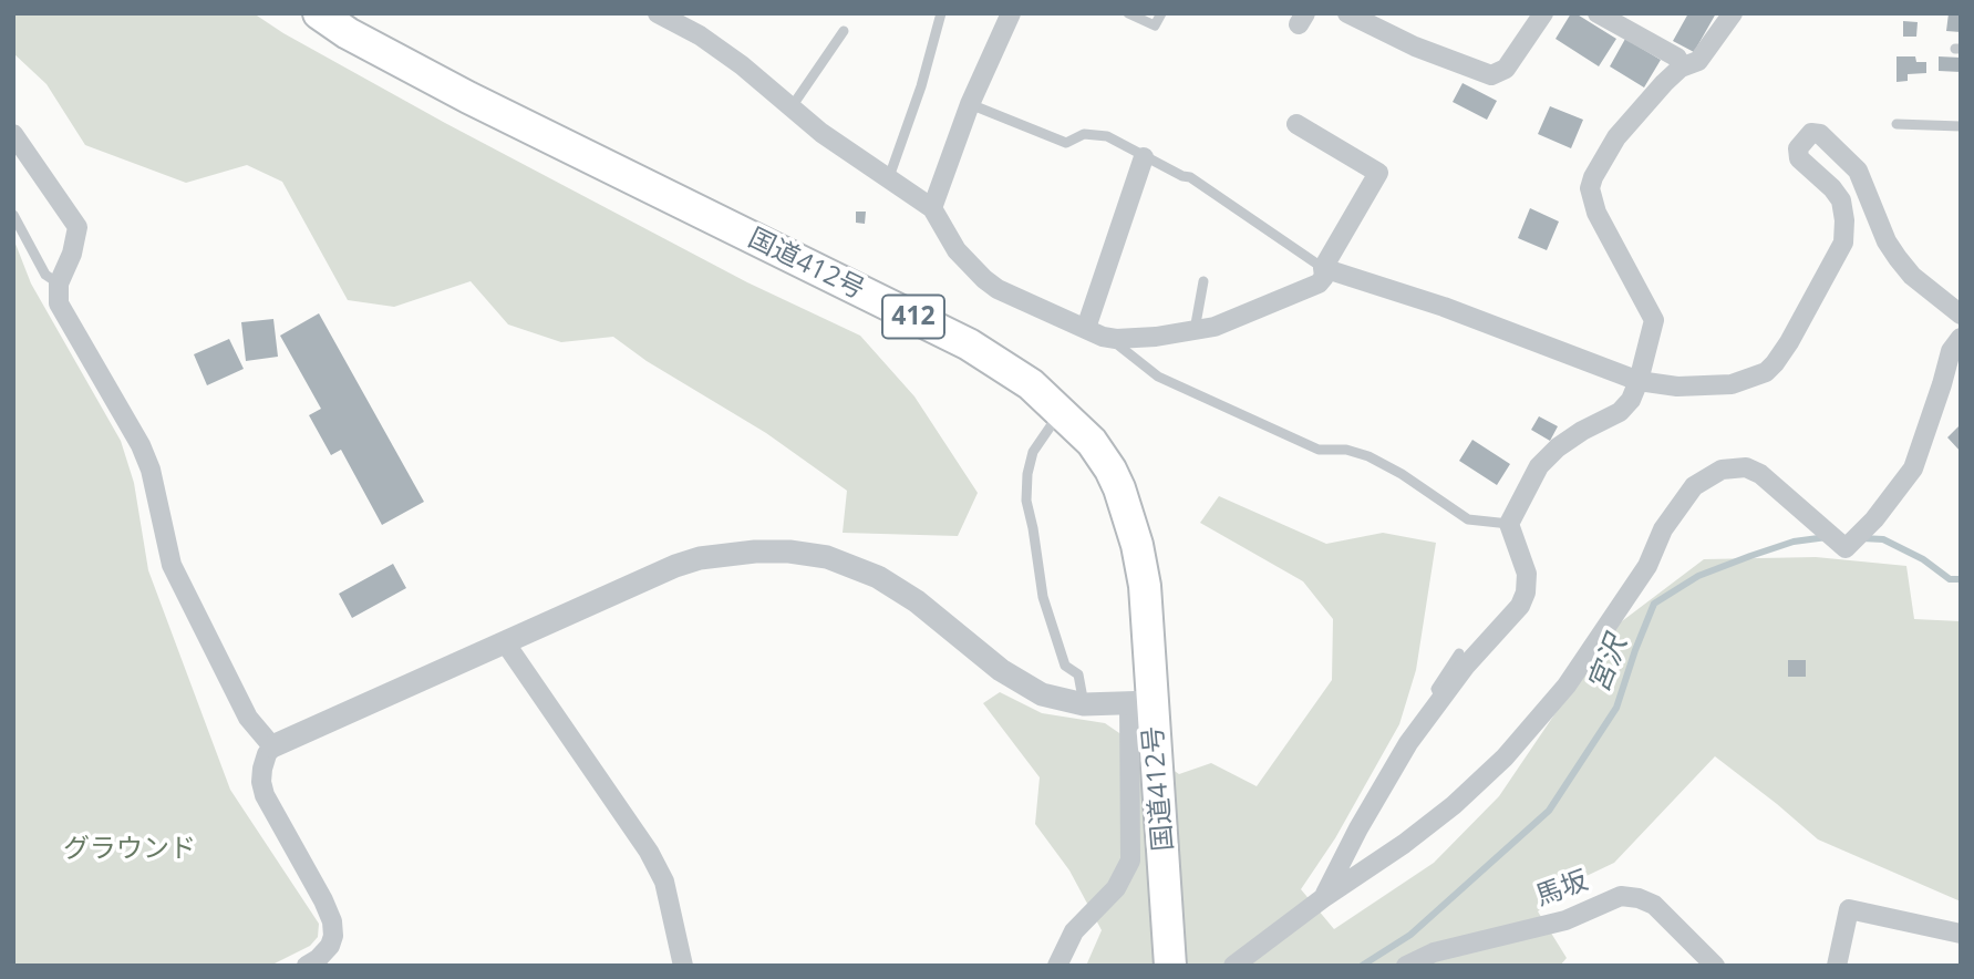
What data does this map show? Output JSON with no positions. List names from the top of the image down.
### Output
{
  "streets": {
    "highway": ["国道412号", "412"],
    "street": ["馬坂"]
  },
  "water": ["宮沢"],
  "parks": ["グラウンド"]
}
